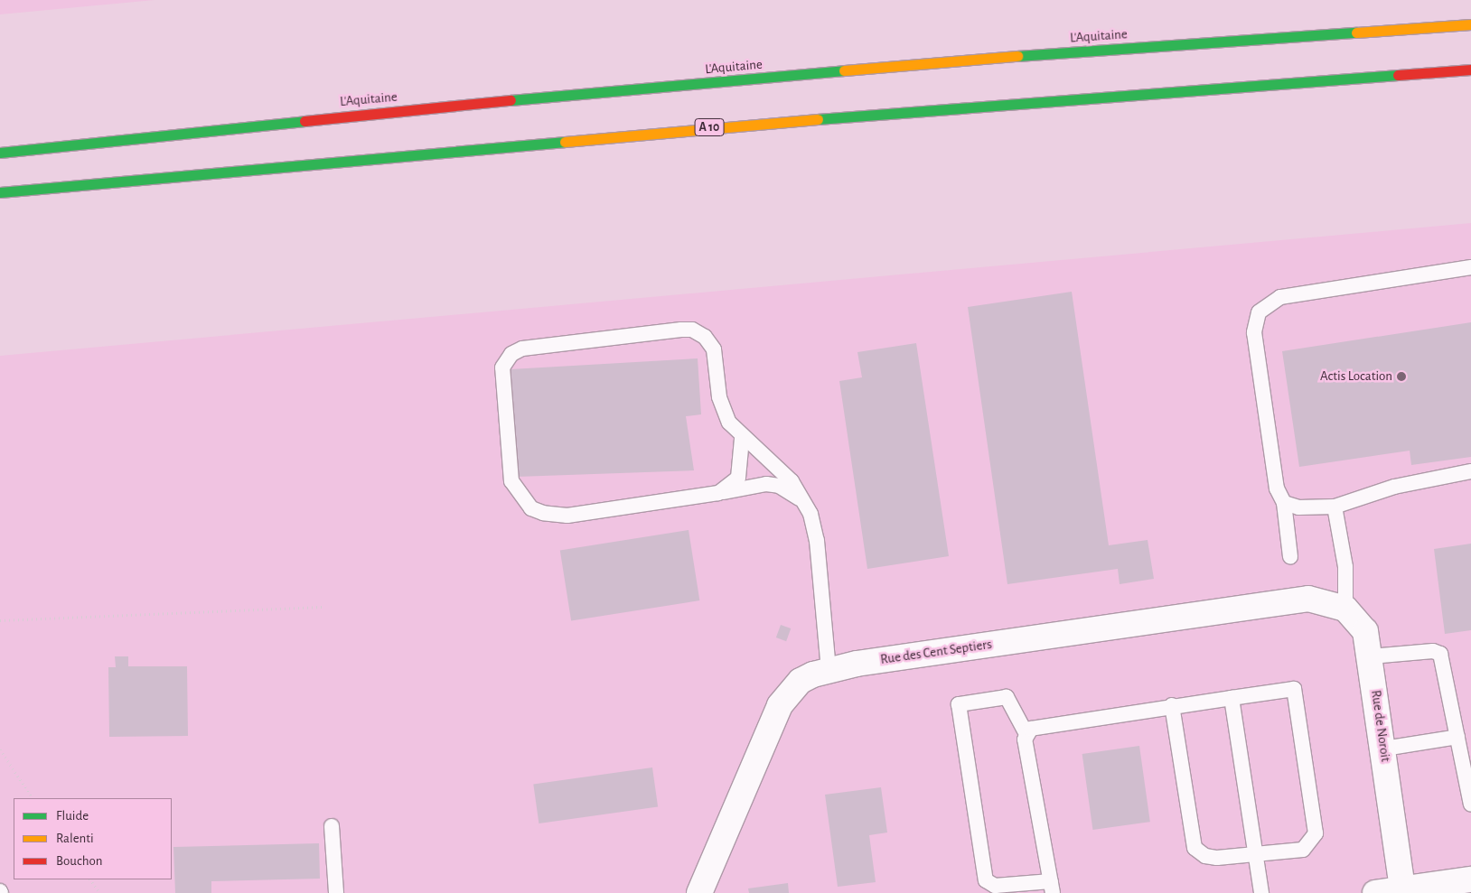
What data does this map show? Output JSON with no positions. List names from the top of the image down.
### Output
{
  "streets": {
    "highway": ["L'Aquitaine", "A 10"],
    "street": ["Rue des Cent Septiers", "Rue de Noroit"]
  },
  "crossings": [
    ["Rue des Cent Septiers", "Rue de Noroit"]
  ],
  "places": ["Actis Location"],
  "legend": ["Fluide", "Ralenti", "Bouchon"]
}
